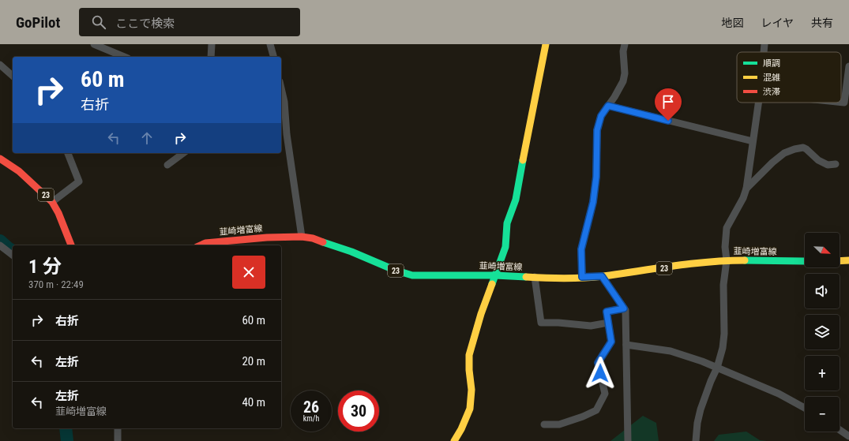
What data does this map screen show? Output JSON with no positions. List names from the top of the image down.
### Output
{
  "streets": {
    "main road": ["23", "韮崎増富線"]
  },
  "legend": ["順調", "混雑", "渋滞"],
  "north": "bottom right",
  "page": {
    "header": "GoPilot",
    "search": "ここで検索",
    "nav": ["地図", "レイヤ", "共有"],
    "turn": ["60 m", "右折"],
    "map_buttons": ["+", "−"],
    "heading": ["1 分", "370 m · 22:49"],
    "list": [
      {
        "name": "右折",
        "value": "60 m"
      },
      {
        "name": "左折",
        "value": "20 m"
      },
      {
        "name": "左折",
        "note": "韮崎増富線",
        "value": "40 m"
      }
    ],
    "speed": "26 km/h",
    "limit": "30"
  }
}
